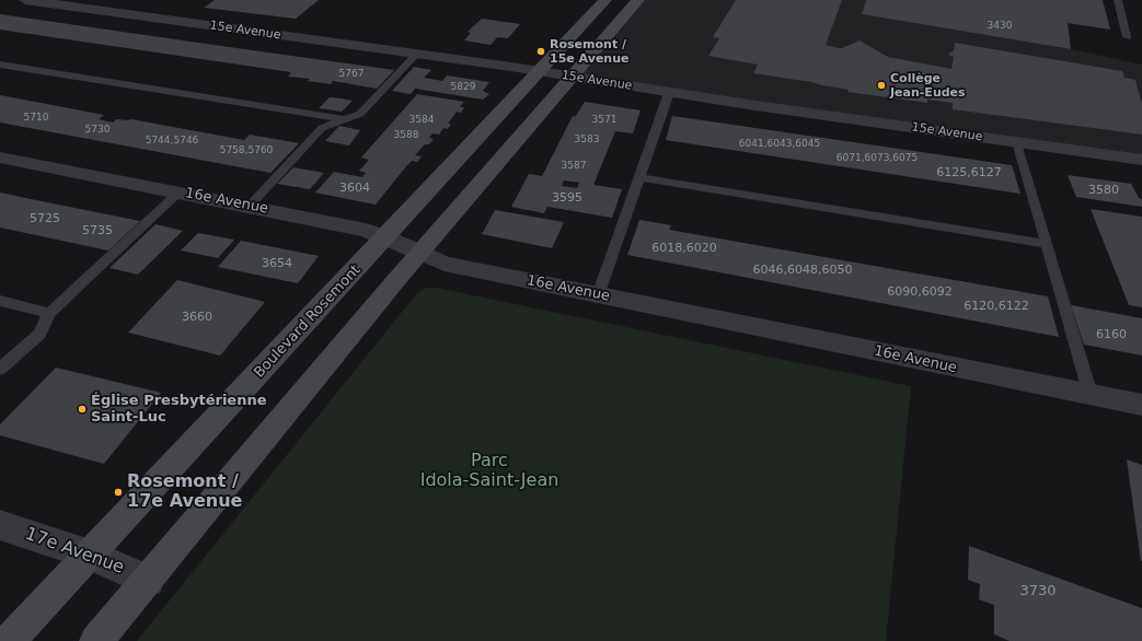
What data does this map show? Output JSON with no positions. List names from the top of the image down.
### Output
{
  "streets": {
    "main road": ["Boulevard Rosemont"],
    "street": ["15e Avenue", "16e Avenue", "17e Avenue"]
  },
  "crossings": [
    ["15e Avenue", "Boulevard Rosemont"],
    ["16e Avenue", "Boulevard Rosemont"],
    ["Boulevard Rosemont", "17e Avenue"]
  ],
  "parks": ["Parc Idola-Saint-Jean"],
  "places": [
    "Rosemont / 15e Avenue",
    "Collège Jean-Eudes",
    "Église Presbytérienne Saint-Luc",
    "Rosemont / 17e Avenue"
  ],
  "house_numbers": [
    "3430",
    "5767",
    "5829",
    "5710",
    "3584",
    "3571",
    "5730",
    "3588",
    "3583",
    "5744,5746",
    "6041,6043,6045",
    "5758,5760",
    "6071,6073,6075",
    "3587",
    "6125,6127",
    "3604",
    "3580",
    "3595",
    "5725",
    "5735",
    "6018,6020",
    "3654",
    "6046,6048,6050",
    "6090,6092",
    "6120,6122",
    "3660",
    "6160",
    "3730"
  ]
}
